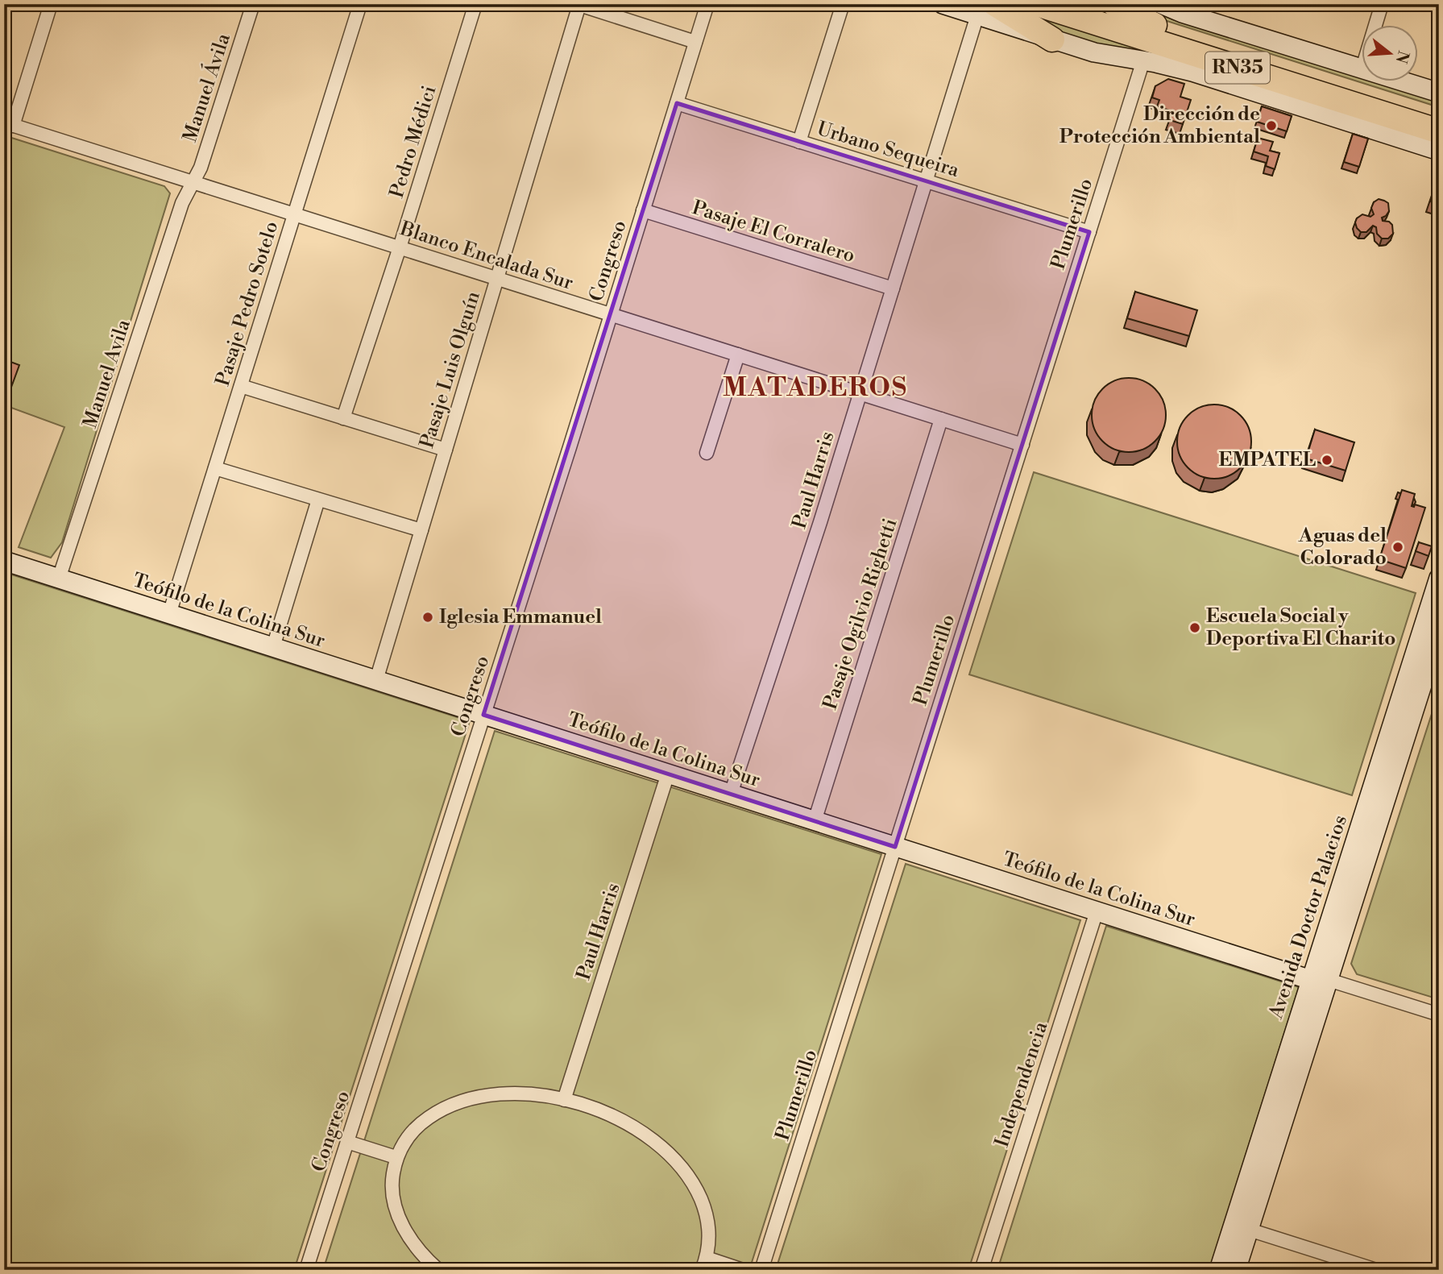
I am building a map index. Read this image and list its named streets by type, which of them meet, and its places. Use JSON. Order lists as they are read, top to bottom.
{
  "streets": {
    "highway": ["RN35"],
    "street": [
      "Manuel Ávila",
      "Pedro Médici",
      "Urbano Sequeira",
      "Plumerillo",
      "Pasaje El Corralero",
      "Blanco Encalada Sur",
      "Congreso",
      "Pasaje Pedro Sotelo",
      "Pasaje Luis Olguín",
      "Manuel Avila",
      "Paul Harris",
      "Teófilo de la Colina Sur",
      "Pasaje Ogilvio Righetti",
      "Avenida Doctor Palacios",
      "Independencia"
    ]
  },
  "crossings": [
    ["Manuel Ávila", "Blanco Encalada Sur"],
    ["Manuel Ávila", "Manuel Avila"],
    ["Pedro Médici", "Blanco Encalada Sur"],
    ["Urbano Sequeira", "Plumerillo"],
    ["Urbano Sequeira", "Congreso"],
    ["Urbano Sequeira", "Paul Harris"],
    ["Plumerillo", "Blanco Encalada Sur"],
    ["Plumerillo", "Teófilo de la Colina Sur"],
    ["Pasaje El Corralero", "Congreso"],
    ["Pasaje El Corralero", "Paul Harris"],
    ["Blanco Encalada Sur", "Congreso"],
    ["Blanco Encalada Sur", "Pasaje Pedro Sotelo"],
    ["Blanco Encalada Sur", "Pasaje Luis Olguín"],
    ["Blanco Encalada Sur", "Manuel Avila"],
    ["Blanco Encalada Sur", "Paul Harris"],
    ["Blanco Encalada Sur", "Pasaje Ogilvio Righetti"],
    ["Congreso", "Teófilo de la Colina Sur"],
    ["Pasaje Pedro Sotelo", "Teófilo de la Colina Sur"],
    ["Pasaje Luis Olguín", "Teófilo de la Colina Sur"],
    ["Manuel Avila", "Teófilo de la Colina Sur"],
    ["Paul Harris", "Teófilo de la Colina Sur"],
    ["Teófilo de la Colina Sur", "Pasaje Ogilvio Righetti"],
    ["Teófilo de la Colina Sur", "Avenida Doctor Palacios"],
    ["Teófilo de la Colina Sur", "Independencia"]
  ],
  "districts": ["MATADEROS"],
  "places": [
    "Dirección de Protección Ambiental",
    "EMPATEL",
    "Aguas del Colorado",
    "Iglesia Emmanuel",
    "Escuela Social y Deportiva El Charito"
  ],
  "north": "right"
}
